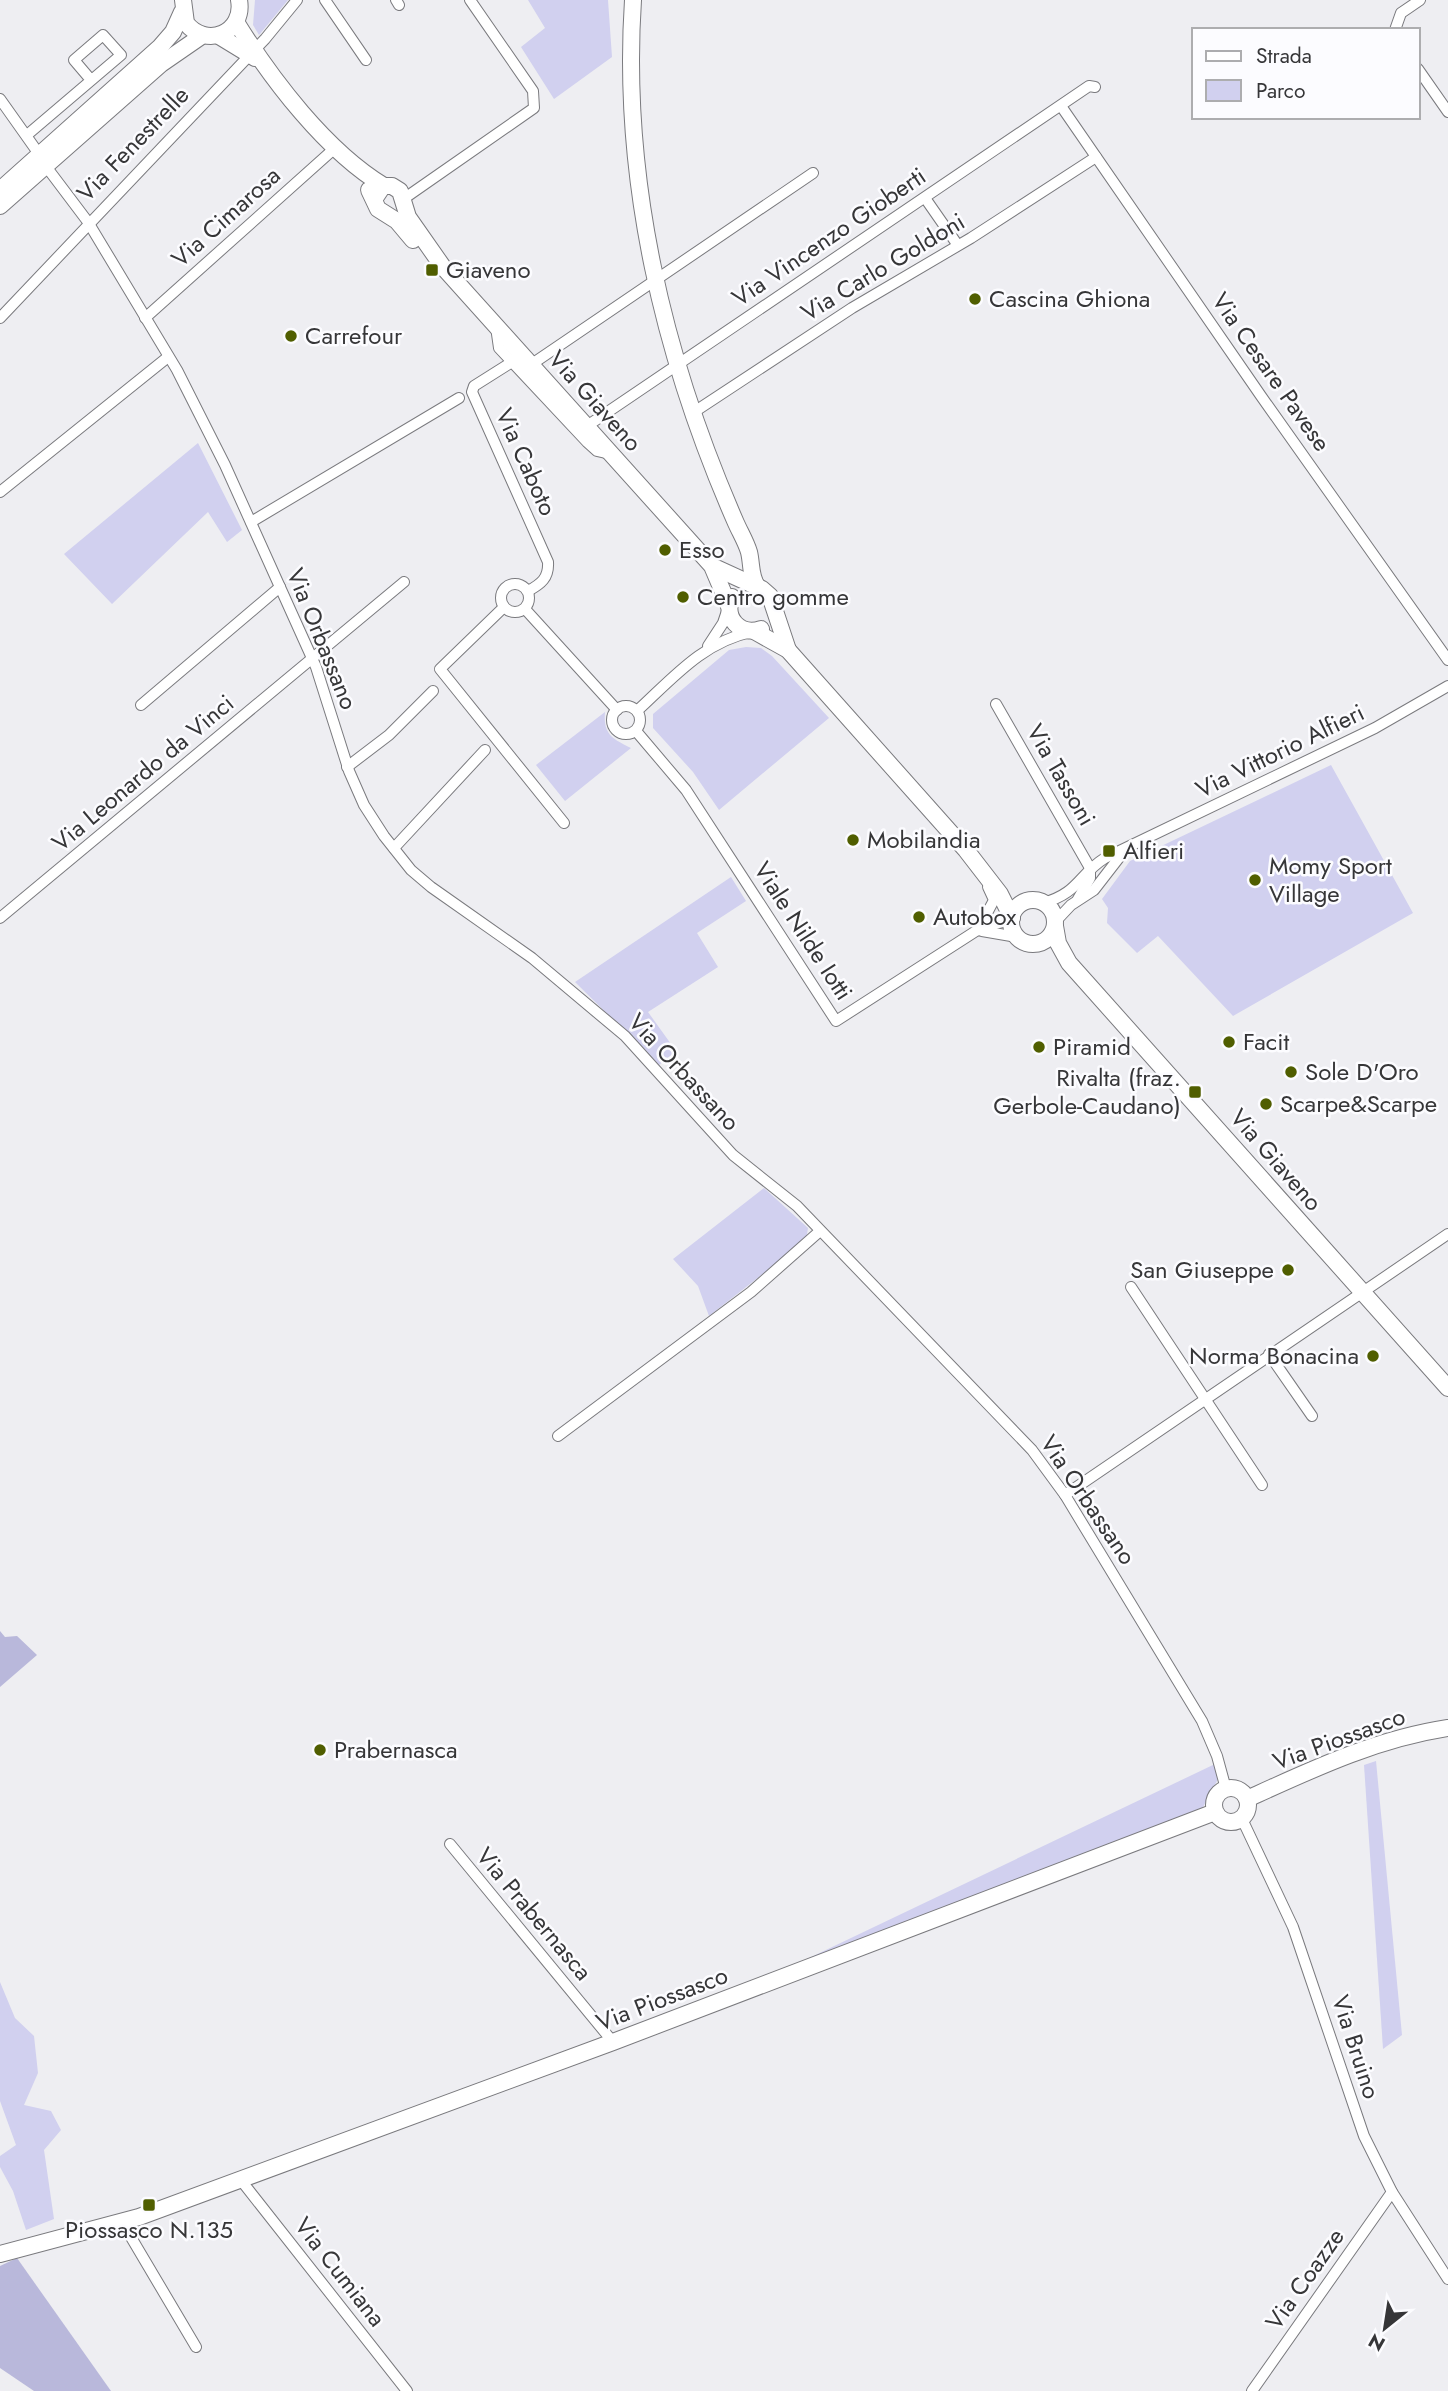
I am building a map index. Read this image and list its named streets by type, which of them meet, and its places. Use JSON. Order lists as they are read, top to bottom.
{
  "streets": {
    "main road": ["Via Giaveno", "Via Piossasco"],
    "street": [
      "Via Fenestrelle",
      "Via Cimarosa",
      "Via Vincenzo Gioberti",
      "Via Carlo Goldoni",
      "Via Cesare Pavese",
      "Via Caboto",
      "Via Orbassano",
      "Via Vittorio Alfieri",
      "Via Leonardo da Vinci",
      "Via Tassoni",
      "Viale Nilde Iotti",
      "Via Prabernasca",
      "Via Bruino",
      "Via Cumiana",
      "Via Coazze"
    ]
  },
  "crossings": [
    ["Via Fenestrelle", "Via Giaveno"],
    ["Via Fenestrelle", "Via Orbassano"],
    ["Via Cimarosa", "Via Giaveno"],
    ["Via Cimarosa", "Via Orbassano"],
    ["Via Vincenzo Gioberti", "Via Cesare Pavese"],
    ["Via Vincenzo Gioberti", "Via Giaveno"],
    ["Via Carlo Goldoni", "Via Cesare Pavese"],
    ["Via Giaveno", "Via Vittorio Alfieri"],
    ["Via Giaveno", "Viale Nilde Iotti"],
    ["Via Caboto", "Via Orbassano"],
    ["Via Caboto", "Viale Nilde Iotti"],
    ["Via Orbassano", "Via Leonardo da Vinci"],
    ["Via Orbassano", "Via Piossasco"],
    ["Via Orbassano", "Via Bruino"],
    ["Via Vittorio Alfieri", "Via Tassoni"],
    ["Via Piossasco", "Via Prabernasca"],
    ["Via Piossasco", "Via Bruino"],
    ["Via Piossasco", "Via Cumiana"],
    ["Via Bruino", "Via Coazze"]
  ],
  "places": {
    "transit": [
      "Giaveno",
      "Alfieri",
      "Rivalta (fraz. Gerbole-Caudano)",
      "Piossasco N.135"
    ],
    "other": [
      "Cascina Ghiona",
      "Carrefour",
      "Esso",
      "Centro gomme",
      "Mobilandia",
      "Momy Sport Village",
      "Autobox",
      "Facit",
      "Piramid",
      "Sole D'Oro",
      "Scarpe&Scarpe",
      "San Giuseppe",
      "Norma Bonacina",
      "Prabernasca"
    ]
  },
  "legend": ["Strada", "Parco"],
  "north": "bottom left"
}
